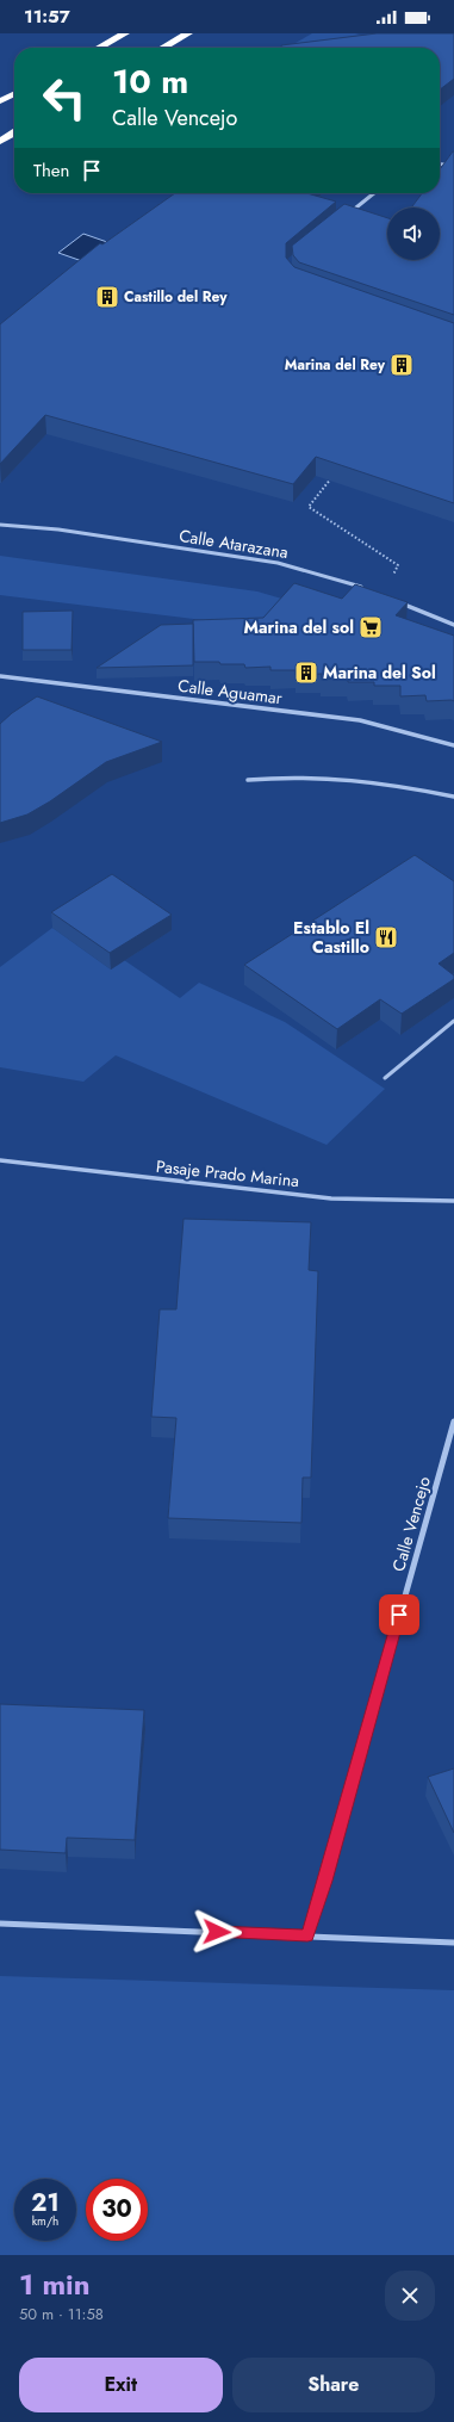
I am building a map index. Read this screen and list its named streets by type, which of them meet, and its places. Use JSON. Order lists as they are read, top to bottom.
{
  "streets": {
    "street": [
      "Calle Atarazana",
      "Calle Aguamar",
      "Pasaje Prado Marina",
      "Calle Vencejo"
    ]
  },
  "places": {
    "building": ["Castillo del Rey", "Marina del Rey", "Marina del Sol"],
    "supermarket": ["Marina del sol"],
    "restaurant": ["Establo El Castillo"]
  },
  "page": {
    "status": "11:57",
    "turn": ["10 m", "Calle Vencejo"],
    "then": "Then",
    "speed": "21 km/h",
    "limit": "30",
    "heading": ["1 min", "50 m · 11:58"],
    "buttons": ["Exit", "Share"]
  }
}
